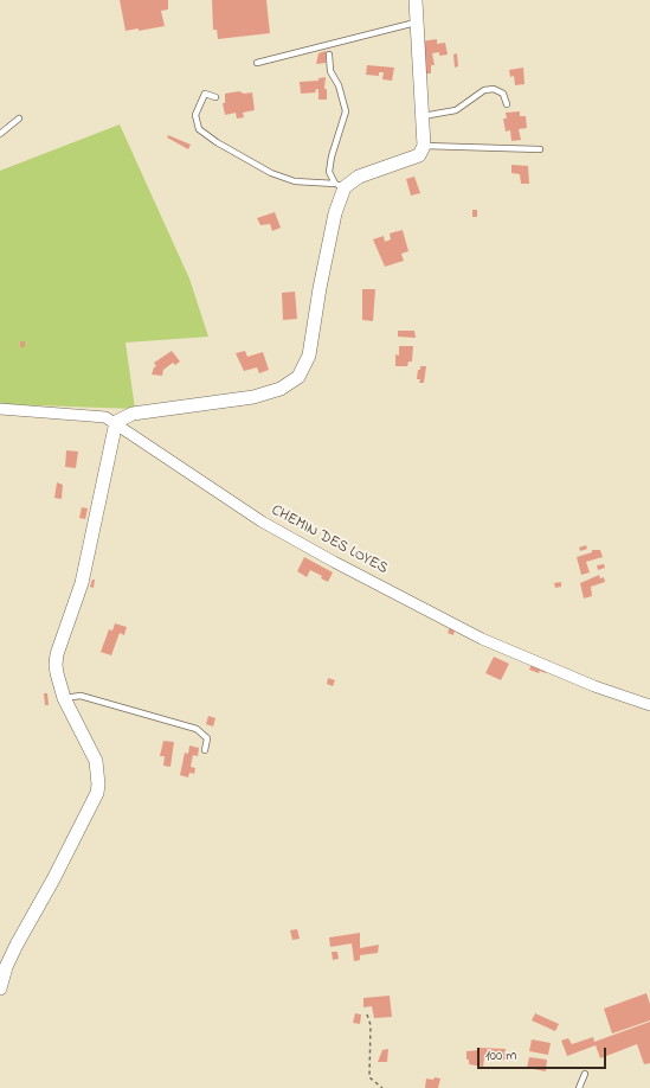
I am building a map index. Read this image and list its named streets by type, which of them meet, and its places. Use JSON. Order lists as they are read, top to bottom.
{
  "streets": {
    "street": ["CHEMIN DES LOYES"]
  },
  "scale_bar": "100 m"
}
